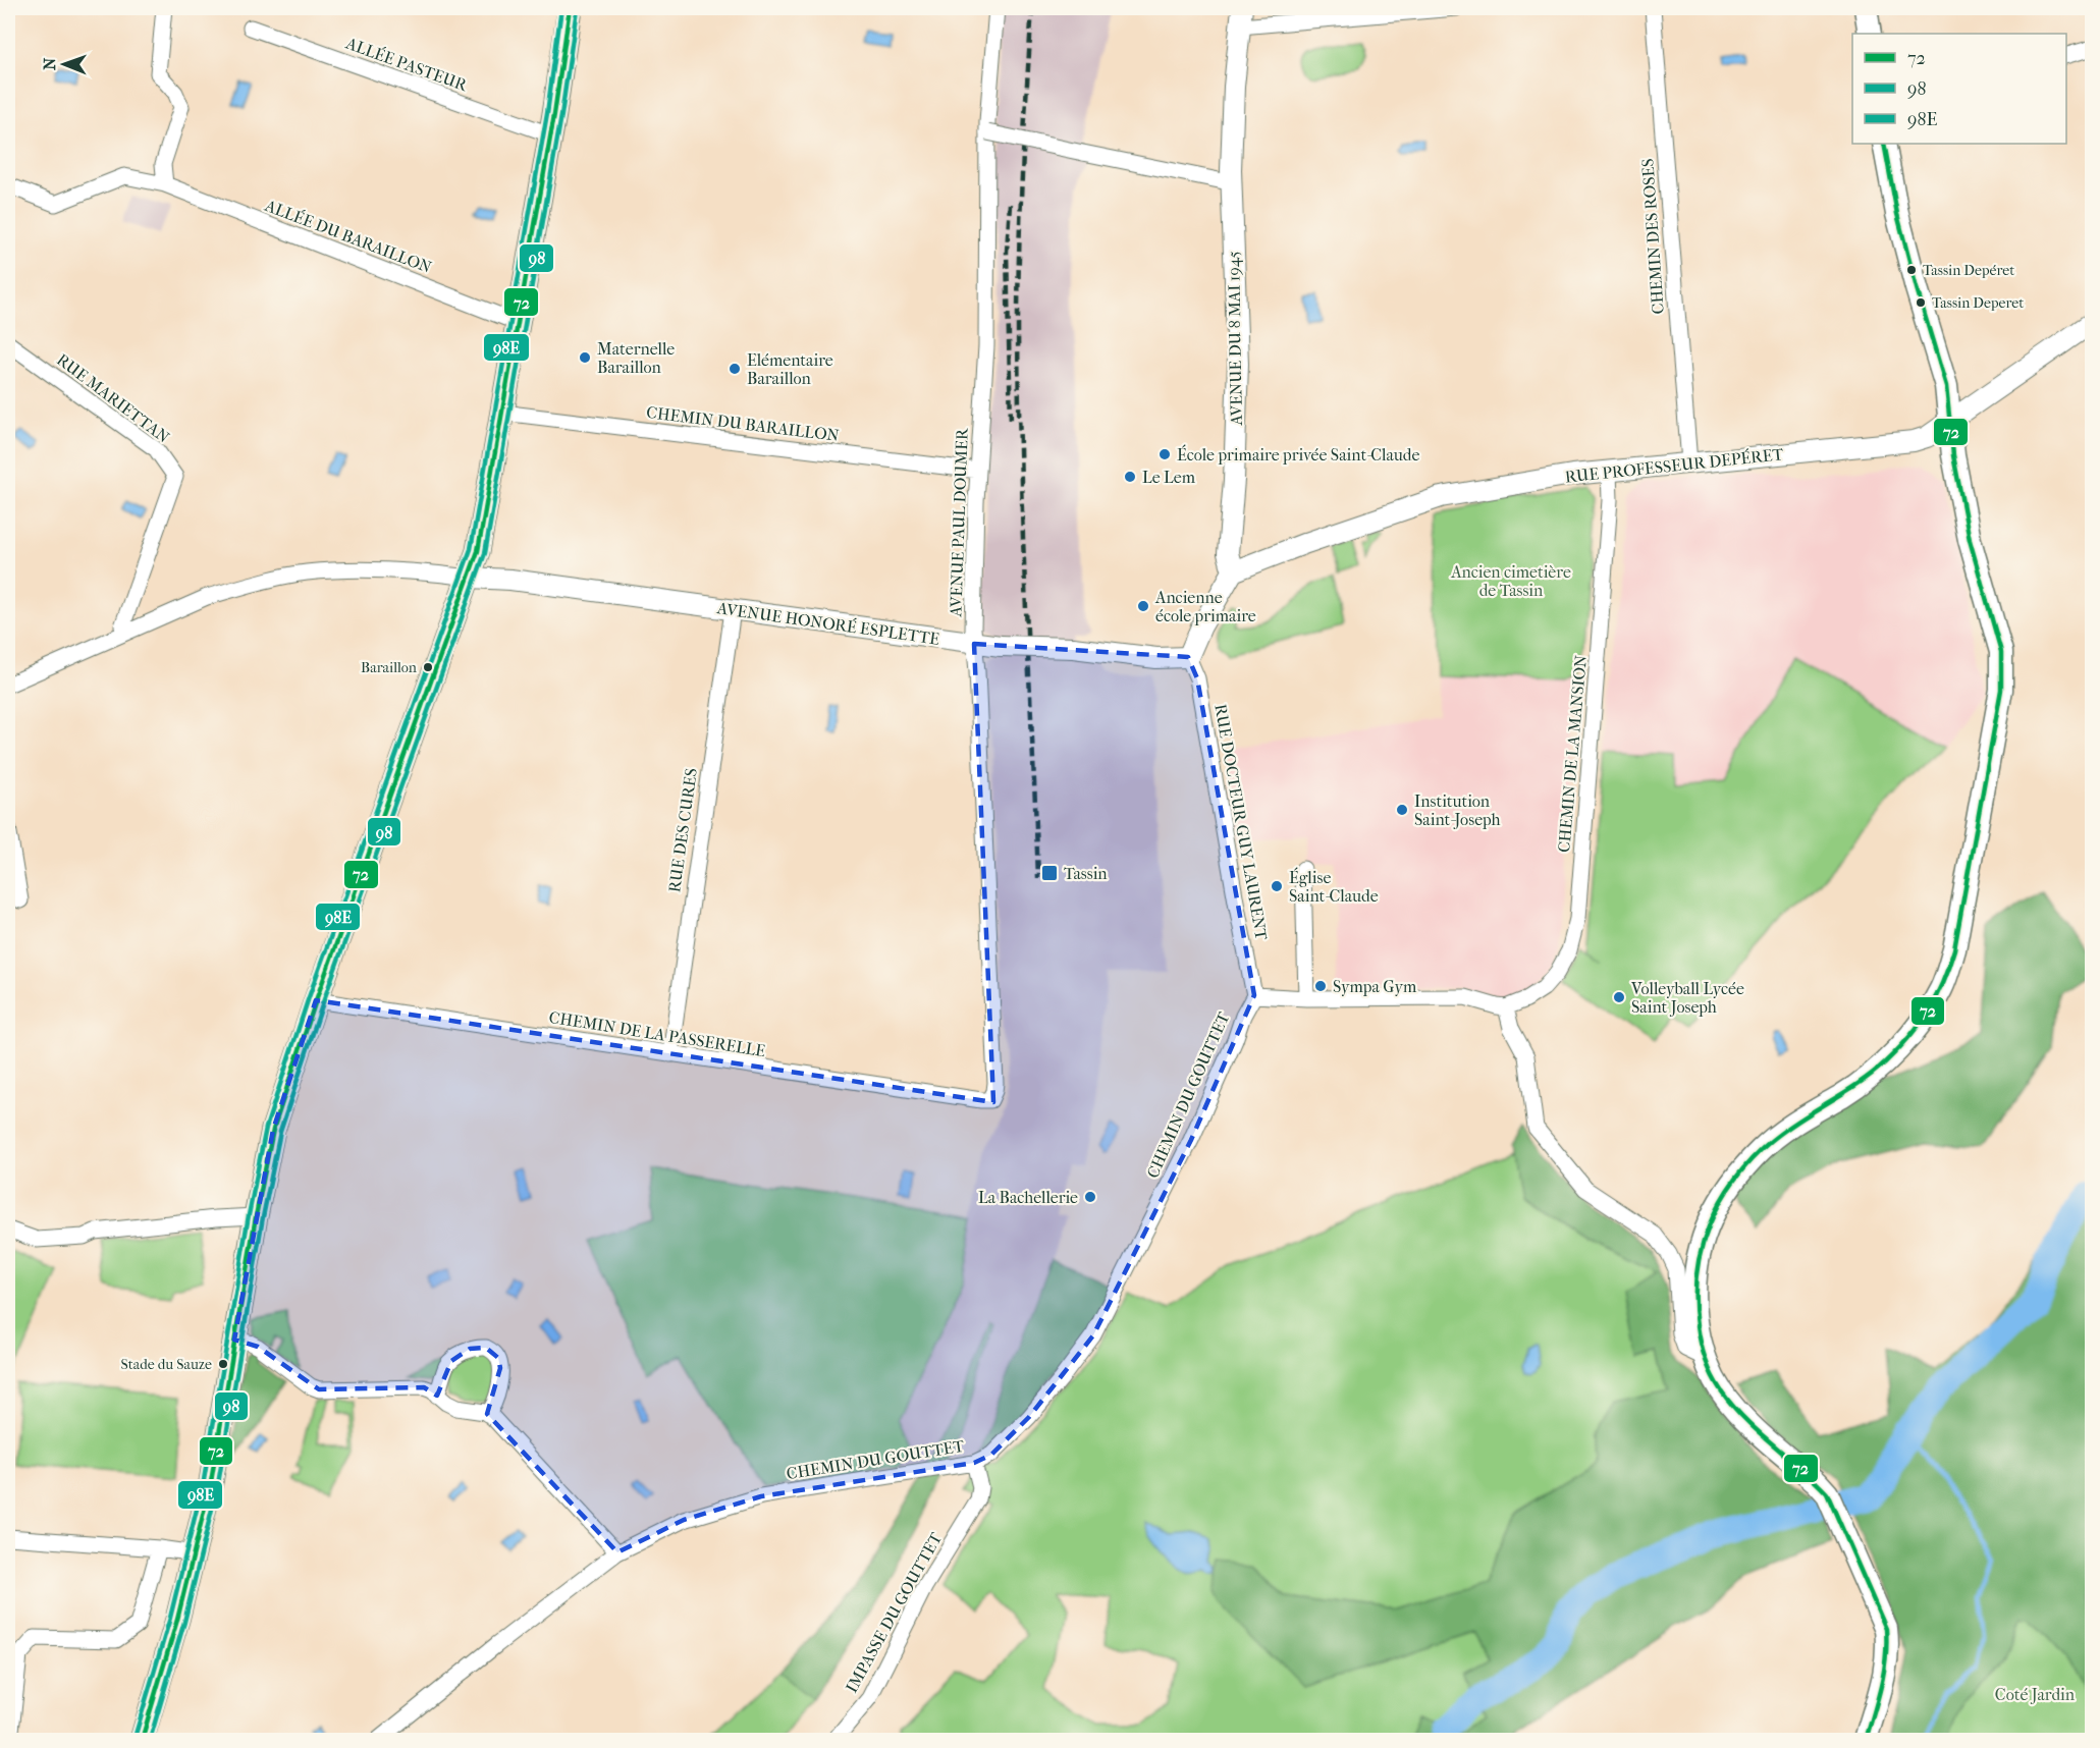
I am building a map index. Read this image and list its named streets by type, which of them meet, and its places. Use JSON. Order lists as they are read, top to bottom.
{
  "streets": {
    "street": [
      "ALLÉE PASTEUR",
      "ALLÉE DU BARAILLON",
      "CHEMIN DES ROSES",
      "AVENUE DU 8 MAI 1945",
      "RUE MARIETTAN",
      "CHEMIN DU BARAILLON",
      "RUE PROFESSEUR DEPÉRET",
      "AVENUE PAUL DOUMER",
      "AVENUE HONORÉ ESPLETTE",
      "CHEMIN DE LA MANSION",
      "RUE DOCTEUR GUY LAURENT",
      "RUE DES CURES",
      "CHEMIN DE LA PASSERELLE",
      "CHEMIN DU GOUTTET",
      "IMPASSE DU GOUTTET"
    ]
  },
  "crossings": [
    ["CHEMIN DES ROSES", "RUE PROFESSEUR DEPÉRET"],
    ["AVENUE DU 8 MAI 1945", "RUE PROFESSEUR DEPÉRET"],
    ["CHEMIN DU BARAILLON", "AVENUE PAUL DOUMER"],
    ["RUE PROFESSEUR DEPÉRET", "CHEMIN DE LA MANSION"],
    ["AVENUE PAUL DOUMER", "AVENUE HONORÉ ESPLETTE"],
    ["AVENUE PAUL DOUMER", "CHEMIN DE LA PASSERELLE"],
    ["AVENUE HONORÉ ESPLETTE", "RUE DOCTEUR GUY LAURENT"],
    ["AVENUE HONORÉ ESPLETTE", "RUE DES CURES"],
    ["RUE DOCTEUR GUY LAURENT", "CHEMIN DU GOUTTET"],
    ["RUE DES CURES", "CHEMIN DE LA PASSERELLE"],
    ["CHEMIN DU GOUTTET", "IMPASSE DU GOUTTET"]
  ],
  "parks": ["Ancien cimetière de Tassin", "Coté Jardin"],
  "places": {
    "other": [
      "Tassin Depéret",
      "Tassin Deperet",
      "Maternelle Baraillon",
      "Elémentaire Baraillon",
      "École primaire privée Saint-Claude",
      "Le Lem",
      "Ancienne école primaire",
      "Baraillon",
      "Institution Saint-Joseph",
      "Église Saint-Claude",
      "Sympa Gym",
      "Volleyball Lycée Saint Joseph",
      "La Bachellerie",
      "Stade du Sauze"
    ],
    "transit": ["Tassin"]
  },
  "lines": ["transit line 72", "transit line 98E", "transit line 98"],
  "legend": ["72", "98", "98E"],
  "north": "left"
}
